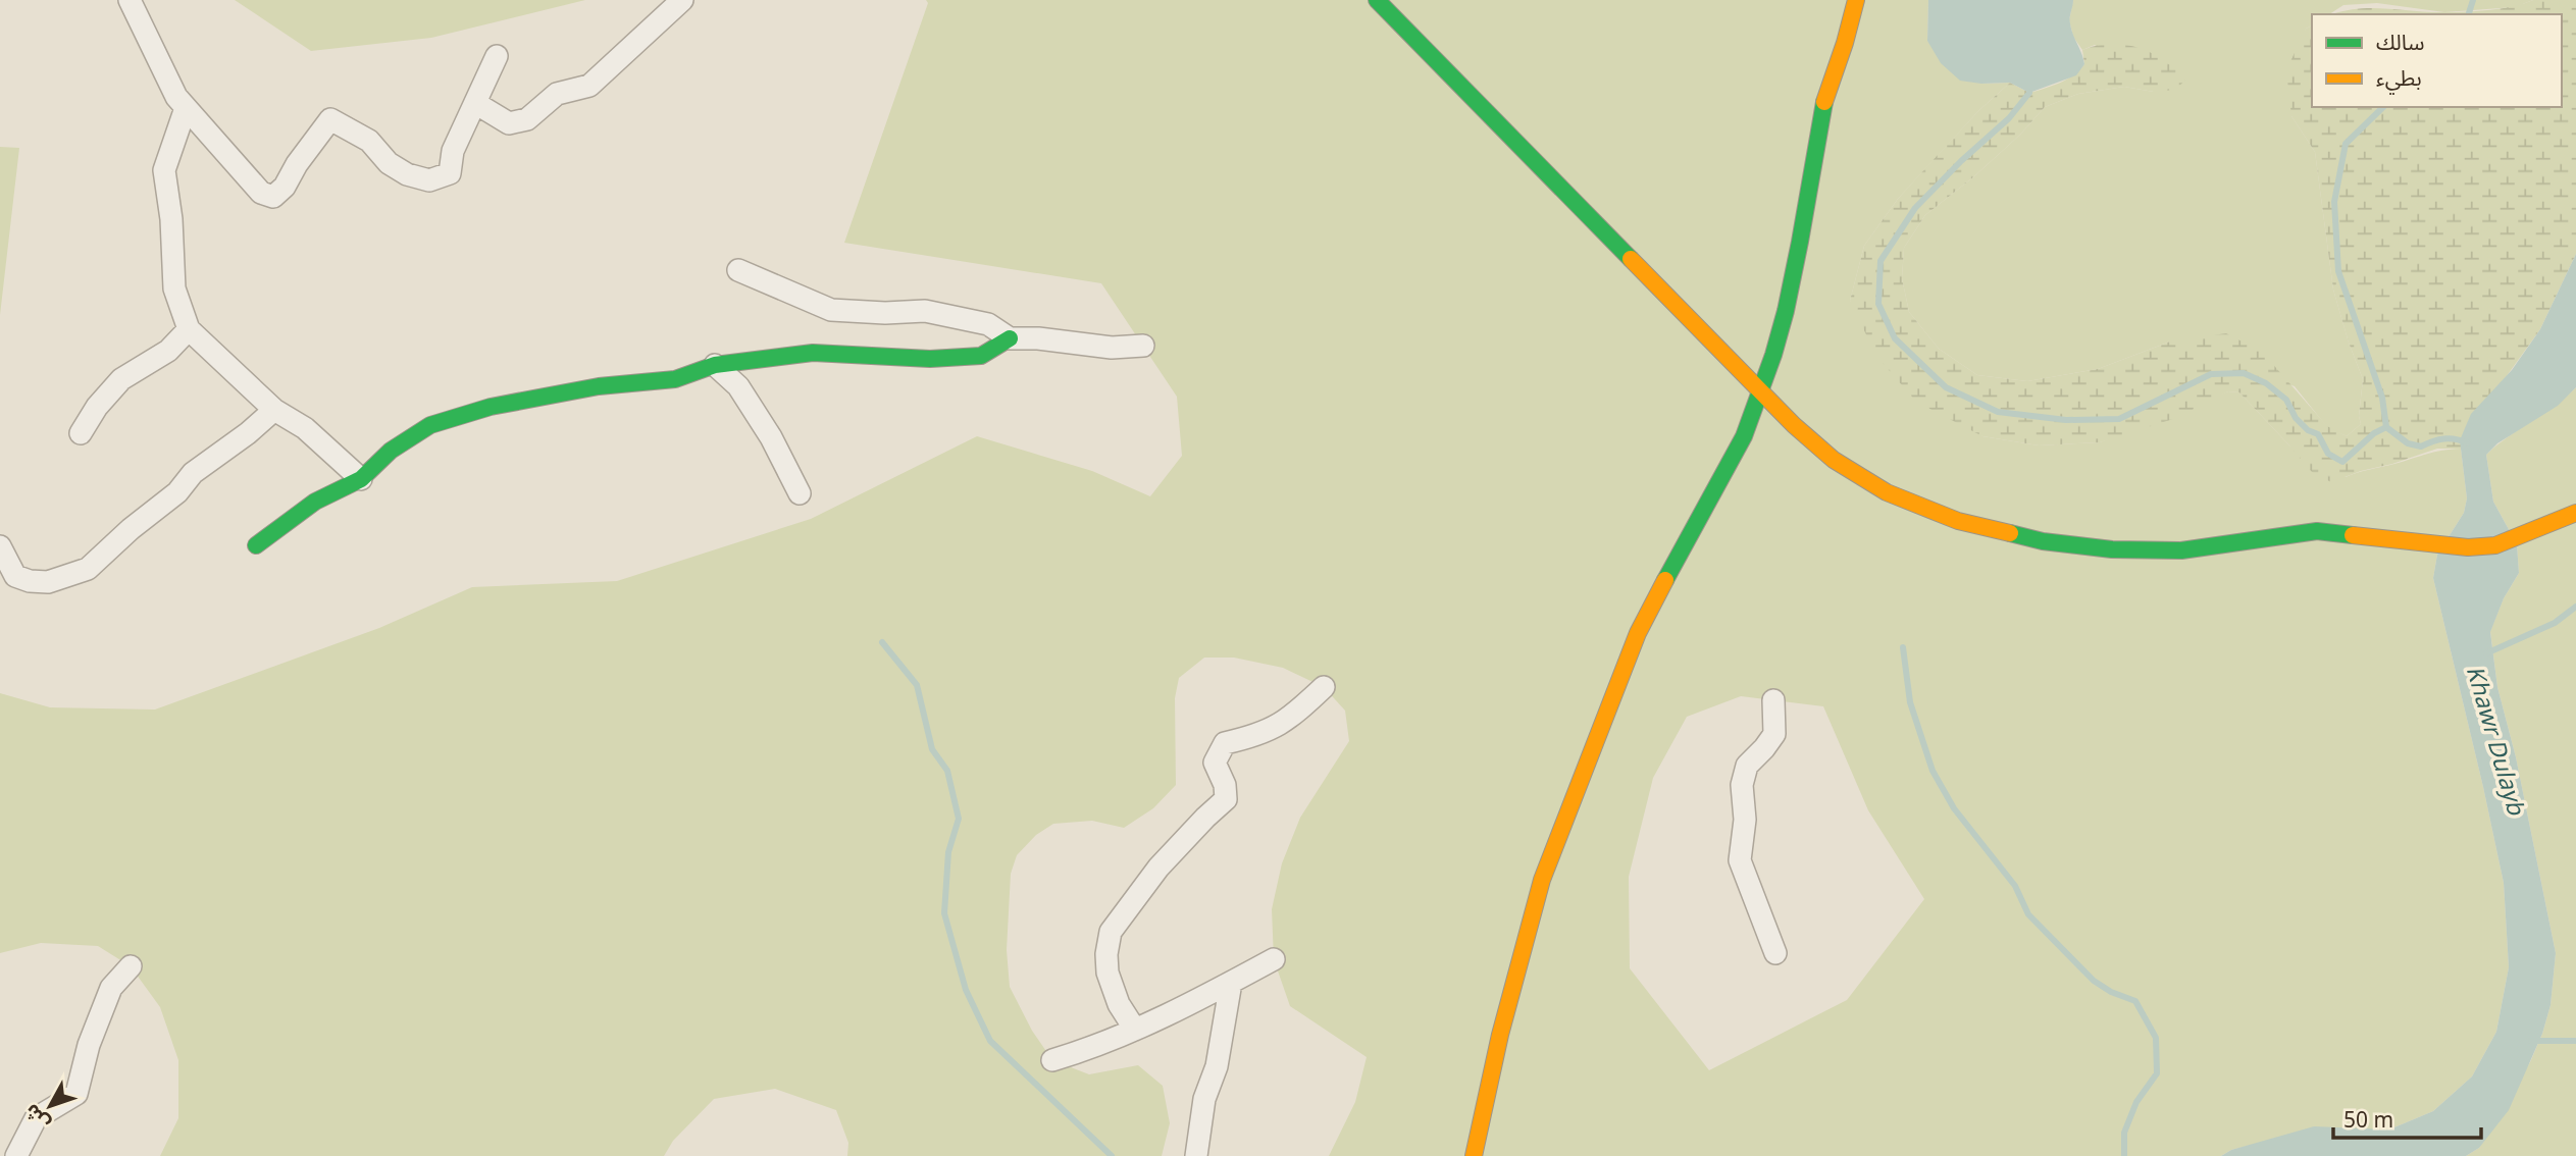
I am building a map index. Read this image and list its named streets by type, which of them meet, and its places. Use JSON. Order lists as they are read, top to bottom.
{
  "water": ["Khawr Dulayb"],
  "legend": ["سالك", "بطيء"],
  "scale_bar": "50 m",
  "north": "bottom left"
}
